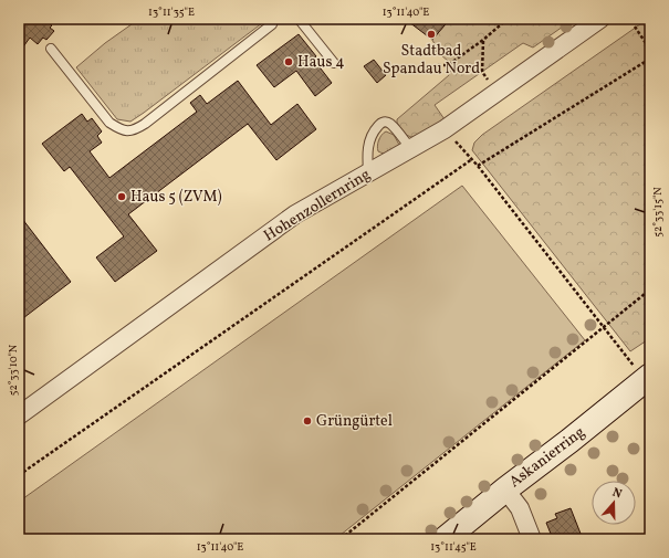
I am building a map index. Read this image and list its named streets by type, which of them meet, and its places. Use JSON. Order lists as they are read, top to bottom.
{
  "streets": {
    "main road": ["Askanierring"],
    "street": ["Hohenzollernring"]
  },
  "places": [
    "Stadtbad Spandau Nord",
    "Haus 4",
    "Haus 5 (ZVM)",
    "Grüngürtel"
  ],
  "north": "top",
  "coordinates": [
    "13°11'35\"E",
    "13°11'40\"E",
    "52°33'15\"N",
    "52°33'10\"N",
    "13°11'45\"E"
  ]
}
